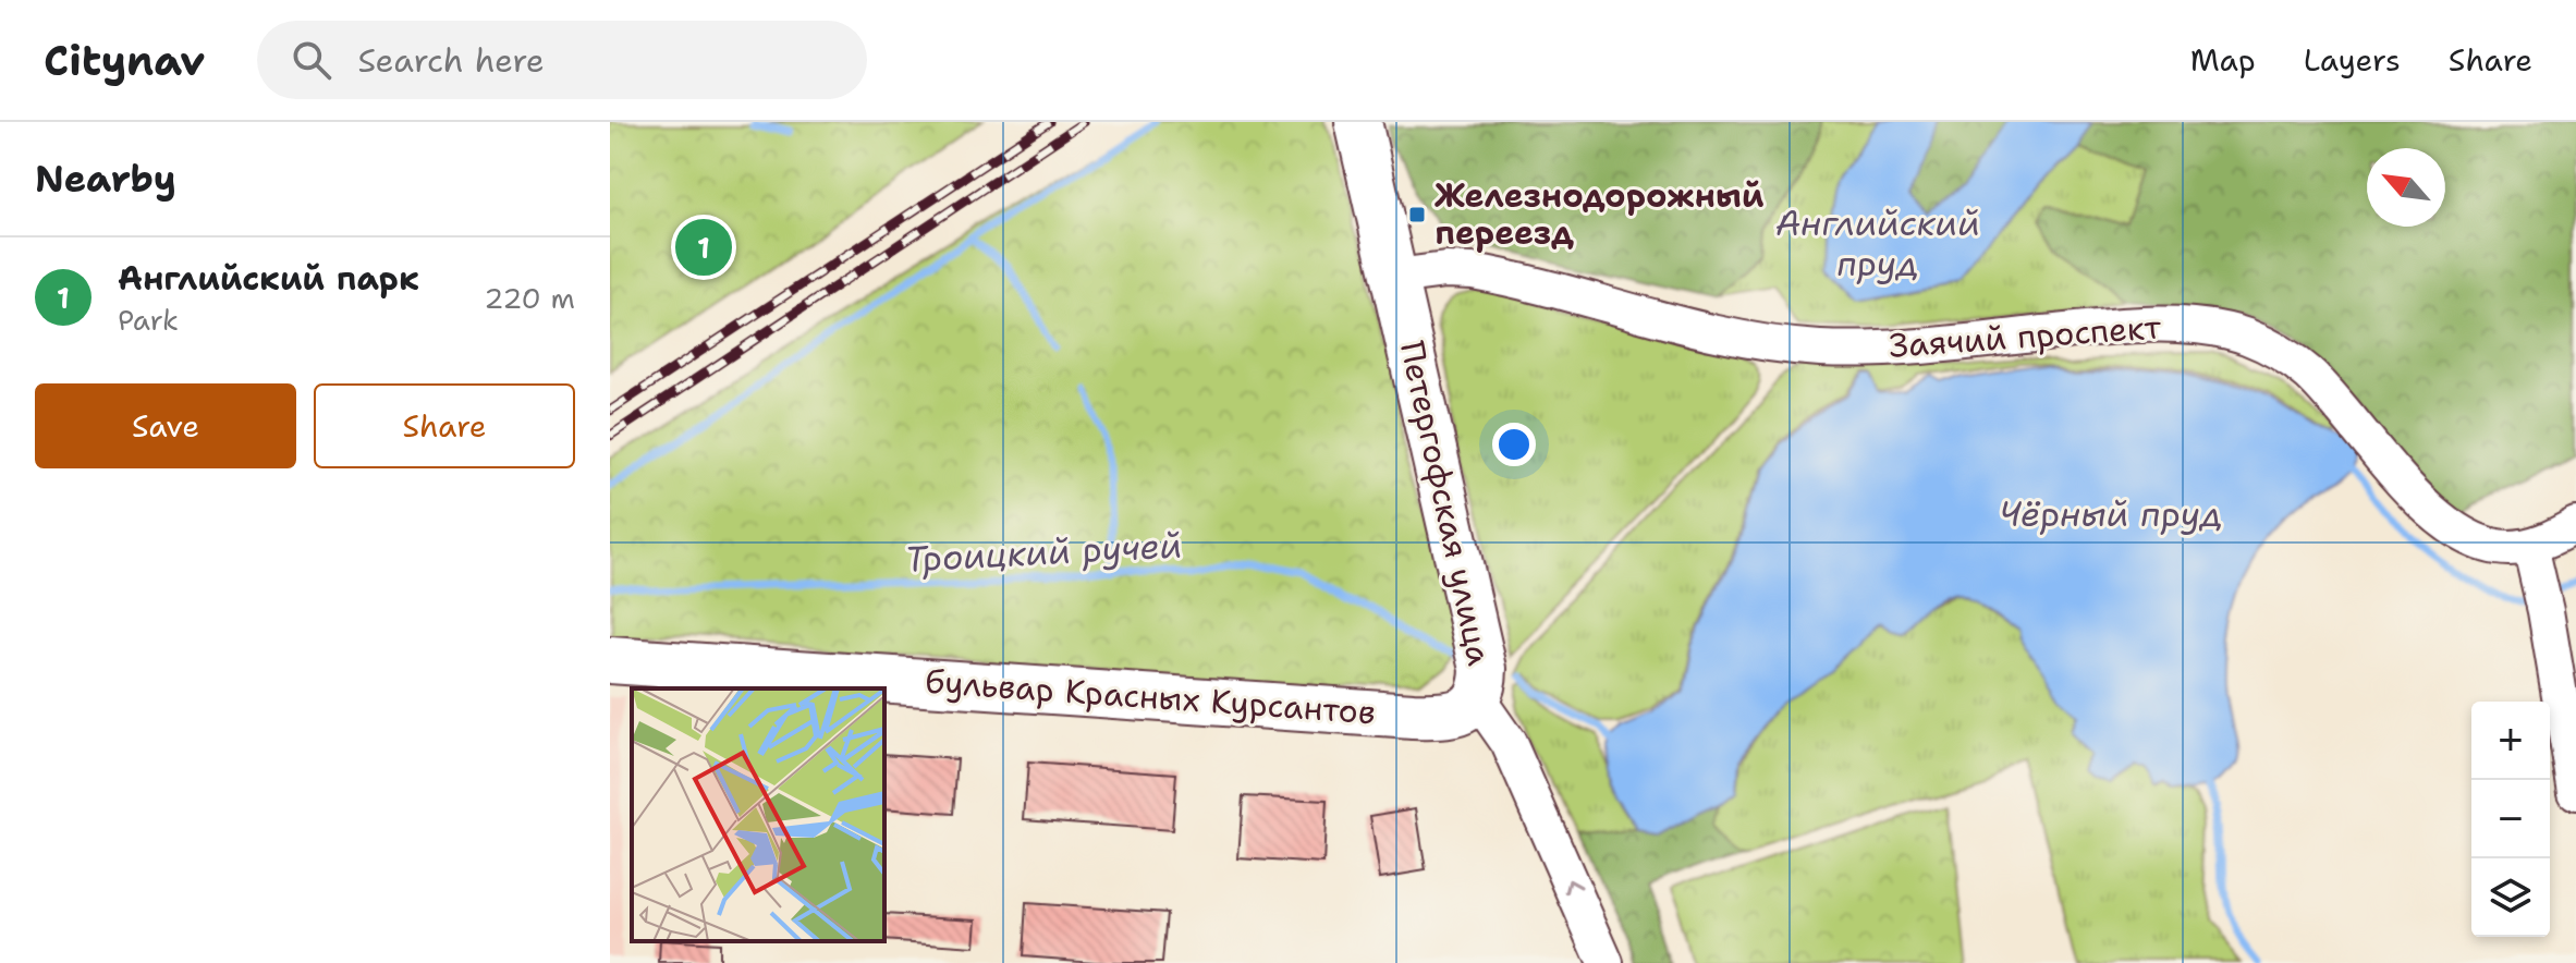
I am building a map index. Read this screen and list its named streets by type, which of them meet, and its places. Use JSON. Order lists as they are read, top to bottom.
{
  "streets": {
    "main road": ["Петергофская улица", "бульвар Красных Курсантов"],
    "street": ["Заячий проспект"]
  },
  "crossings": [
    ["Заячий проспект", "Петергофская улица"],
    ["Петергофская улица", "бульвар Красных Курсантов"]
  ],
  "water": ["Английский пруд", "Чёрный пруд", "Троицкий ручей"],
  "places": {
    "transit": ["Железнодорожный переезд"]
  },
  "north": "top left",
  "page": {
    "header": "Citynav",
    "search": "Search here",
    "nav": ["Map", "Layers", "Share"],
    "heading": "Nearby",
    "pins": "1",
    "list": [
      {
        "mark": "1",
        "name": "Английский парк",
        "note": "Park",
        "value": "220 m"
      }
    ],
    "buttons": ["Save", "Share"],
    "map_buttons": ["+", "−"]
  }
}
